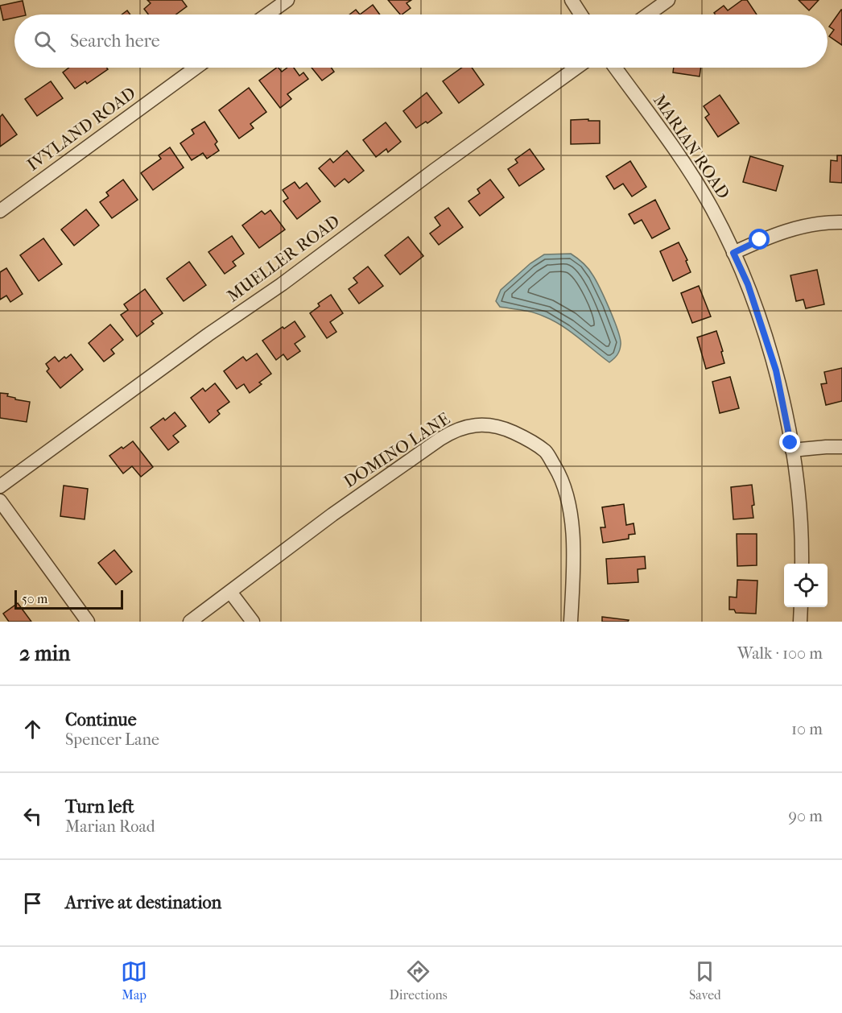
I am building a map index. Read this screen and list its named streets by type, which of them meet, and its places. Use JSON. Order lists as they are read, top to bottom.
{
  "streets": {
    "street": [
      "IVYLAND ROAD",
      "MARIAN ROAD",
      "MUELLER ROAD",
      "DOMINO LANE"
    ]
  },
  "scale_bar": "50 m",
  "page": {
    "search": "Search here",
    "scale": "50 m",
    "heading": ["2 min", "Walk · 100 m"],
    "list": [
      ["Continue", "Spencer Lane", "10 m"],
      ["Turn left", "Marian Road", "90 m"],
      "Arrive at destination"
    ],
    "nav": ["Map", "Directions", "Saved"]
  }
}
